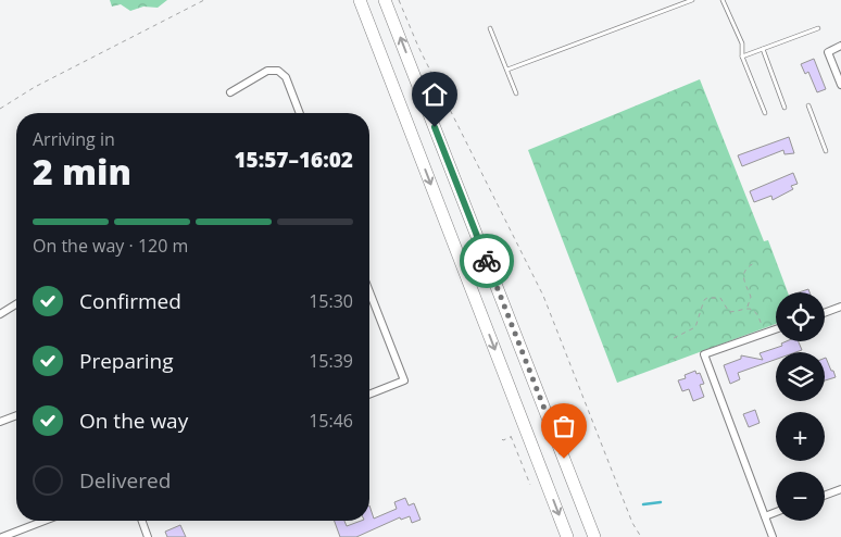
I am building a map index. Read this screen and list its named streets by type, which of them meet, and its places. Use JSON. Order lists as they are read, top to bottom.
{
  "page": {
    "heading": ["2 min", "Arriving in", "15:57–16:02"],
    "bar": "On the way · 120 m",
    "list": [
      ["Confirmed", "15:30"],
      ["Preparing", "15:39"],
      ["On the way", "15:46"],
      "Delivered"
    ],
    "map_buttons": ["+", "−"]
  }
}
